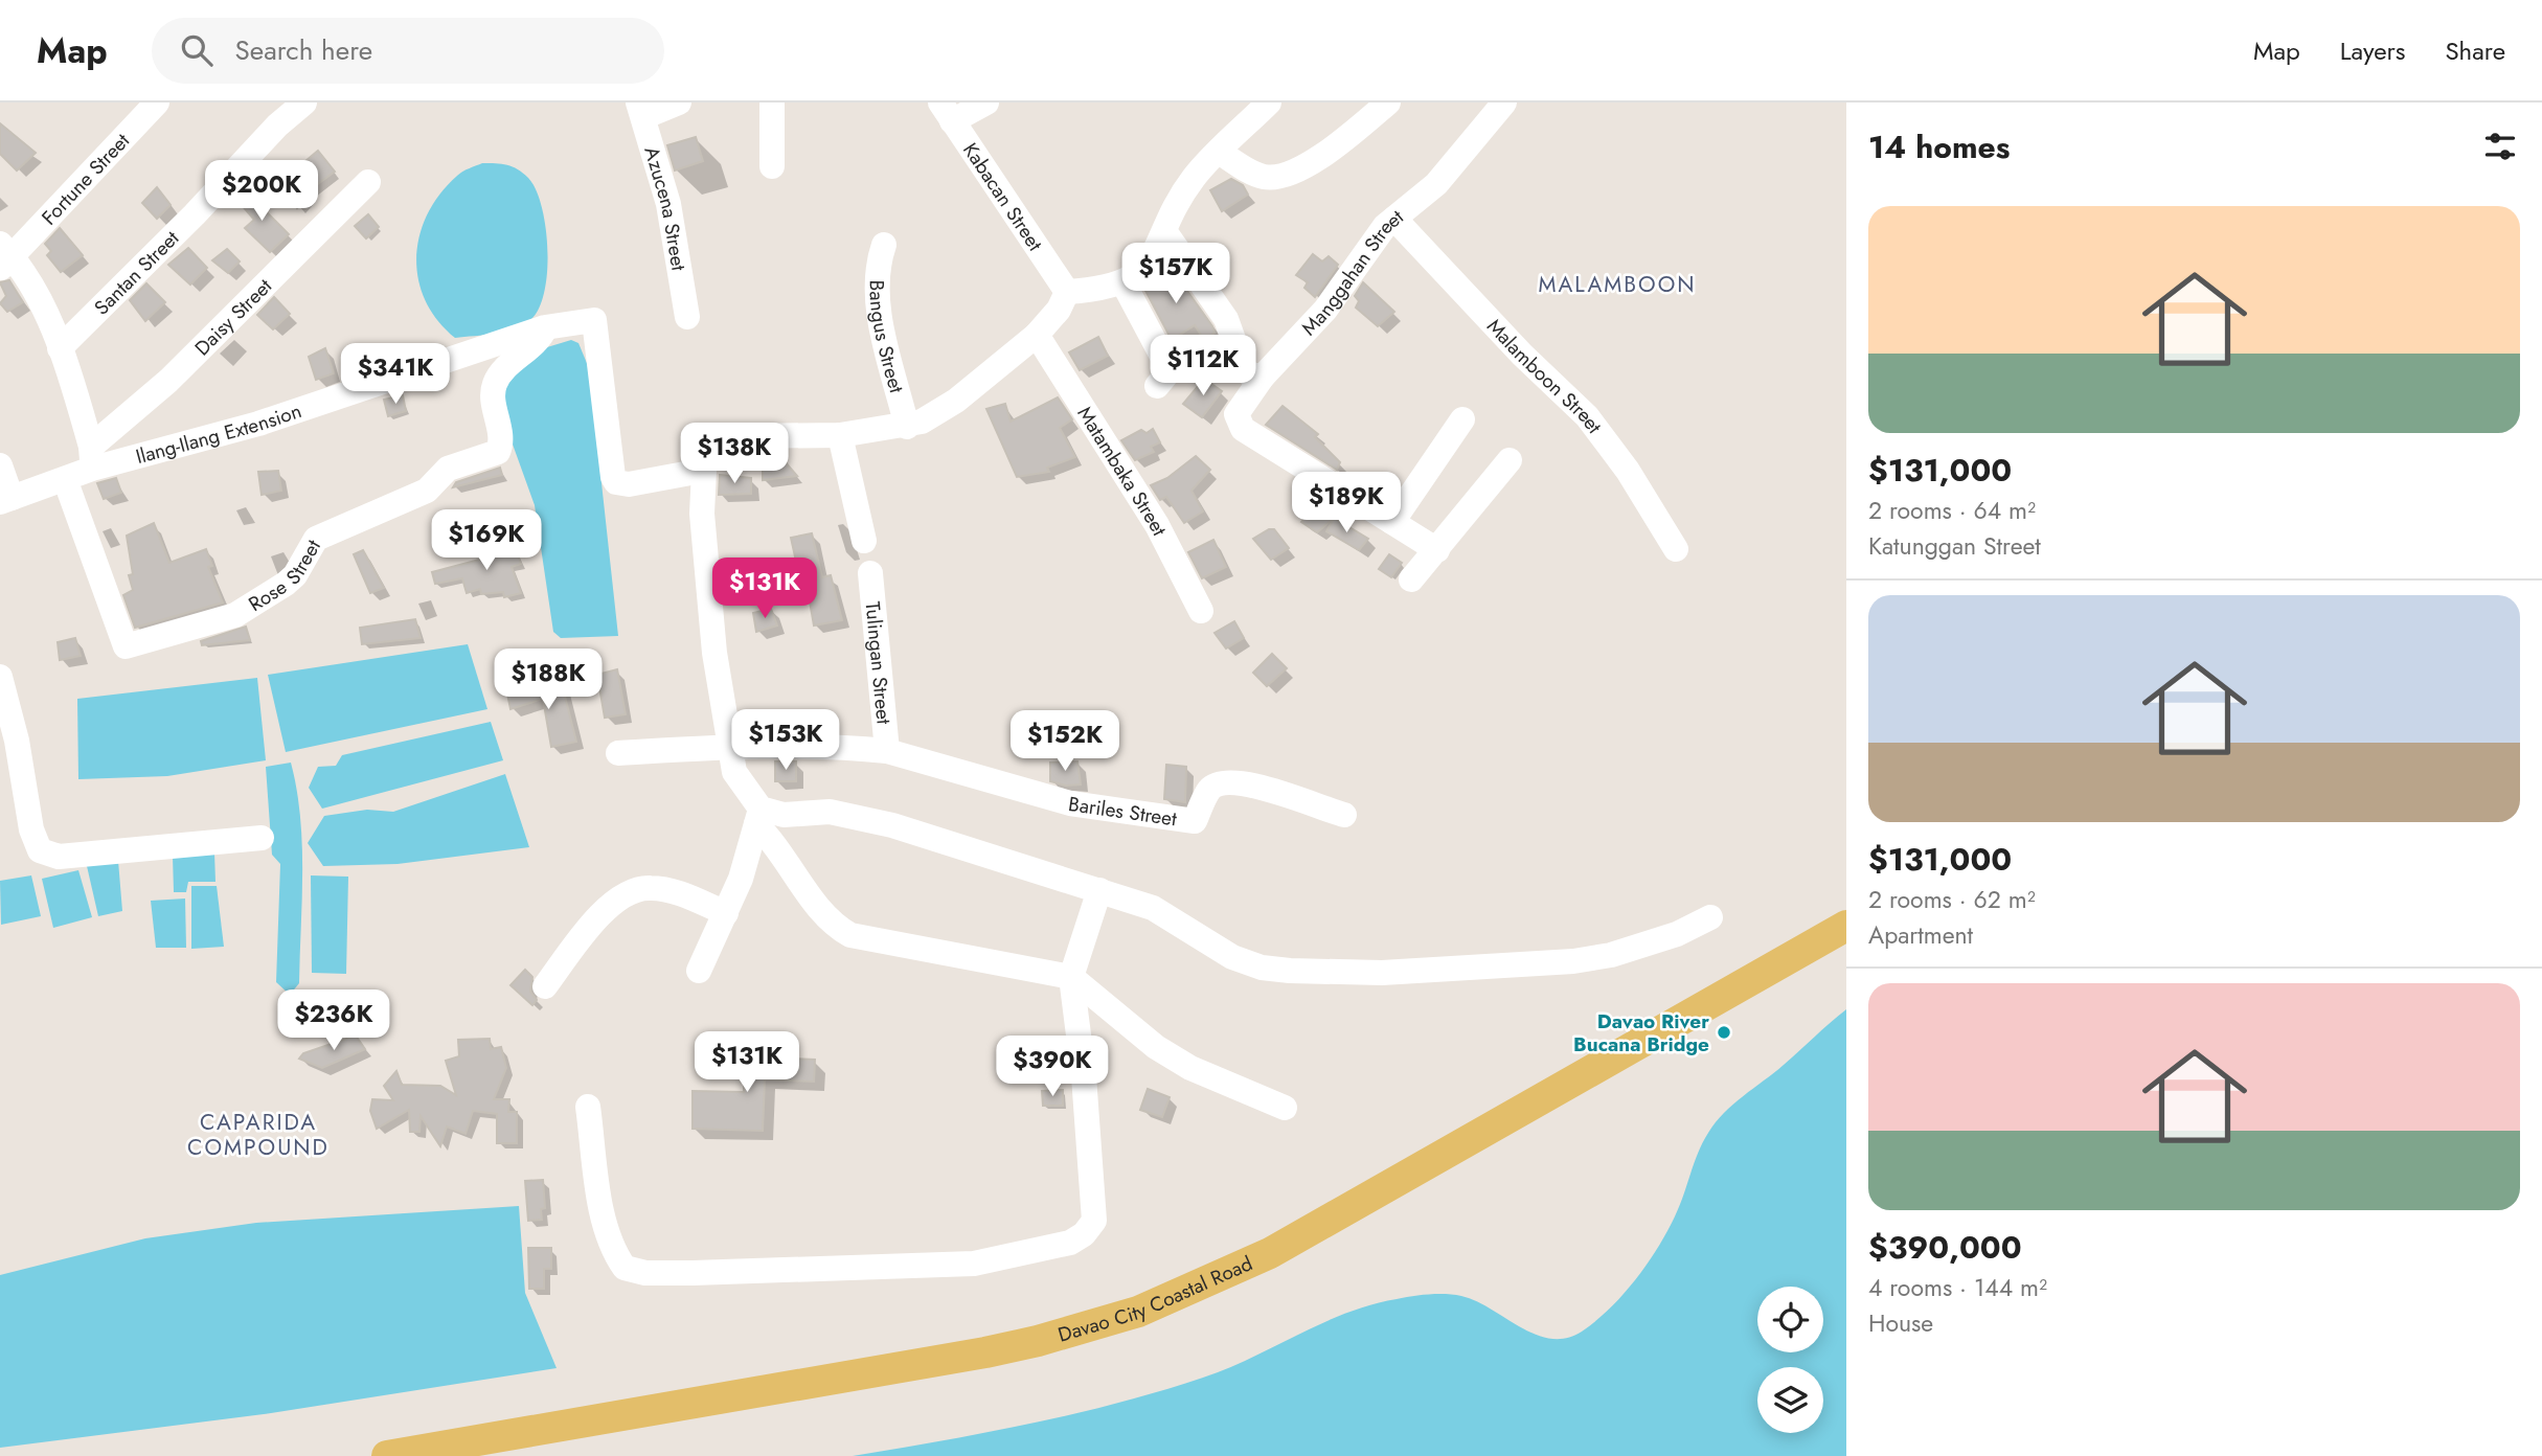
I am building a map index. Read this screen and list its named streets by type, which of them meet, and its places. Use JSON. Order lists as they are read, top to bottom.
{
  "streets": {
    "main road": ["Davao City Coastal Road"],
    "street": [
      "Fortune Street",
      "Kabacan Street",
      "Azucena Street",
      "Santan Street",
      "Manggahan Street",
      "Daisy Street",
      "Bangus Street",
      "Malamboon Street",
      "Ilang-Ilang Extension",
      "Matambaka Street",
      "Rose Street",
      "Tulingan Street",
      "Bariles Street"
    ]
  },
  "crossings": [
    ["Manggahan Street", "Malamboon Street"],
    ["Daisy Street", "Ilang-Ilang Extension"],
    ["Ilang-Ilang Extension", "Rose Street"],
    ["Tulingan Street", "Bariles Street"]
  ],
  "districts": ["MALAMBOON", "CAPARIDA COMPOUND"],
  "places": ["Davao River Bucana Bridge"],
  "page": {
    "header": "Map",
    "search": "Search here",
    "nav": ["Map", "Layers", "Share"],
    "heading": "14 homes",
    "price": [
      "$200K",
      "$157K",
      "$112K",
      "$341K",
      "$138K",
      "$189K",
      "$169K",
      "$131K",
      "$188K",
      "$153K",
      "$152K",
      "$236K",
      "$131K",
      "$390K"
    ],
    "list": [
      {
        "name": "$131,000",
        "note": "2 rooms · 64 m² · Katunggan Street"
      },
      {
        "name": "$131,000",
        "note": "2 rooms · 62 m² · Apartment"
      },
      {
        "name": "$390,000",
        "note": "4 rooms · 144 m² · House"
      }
    ]
  }
}
